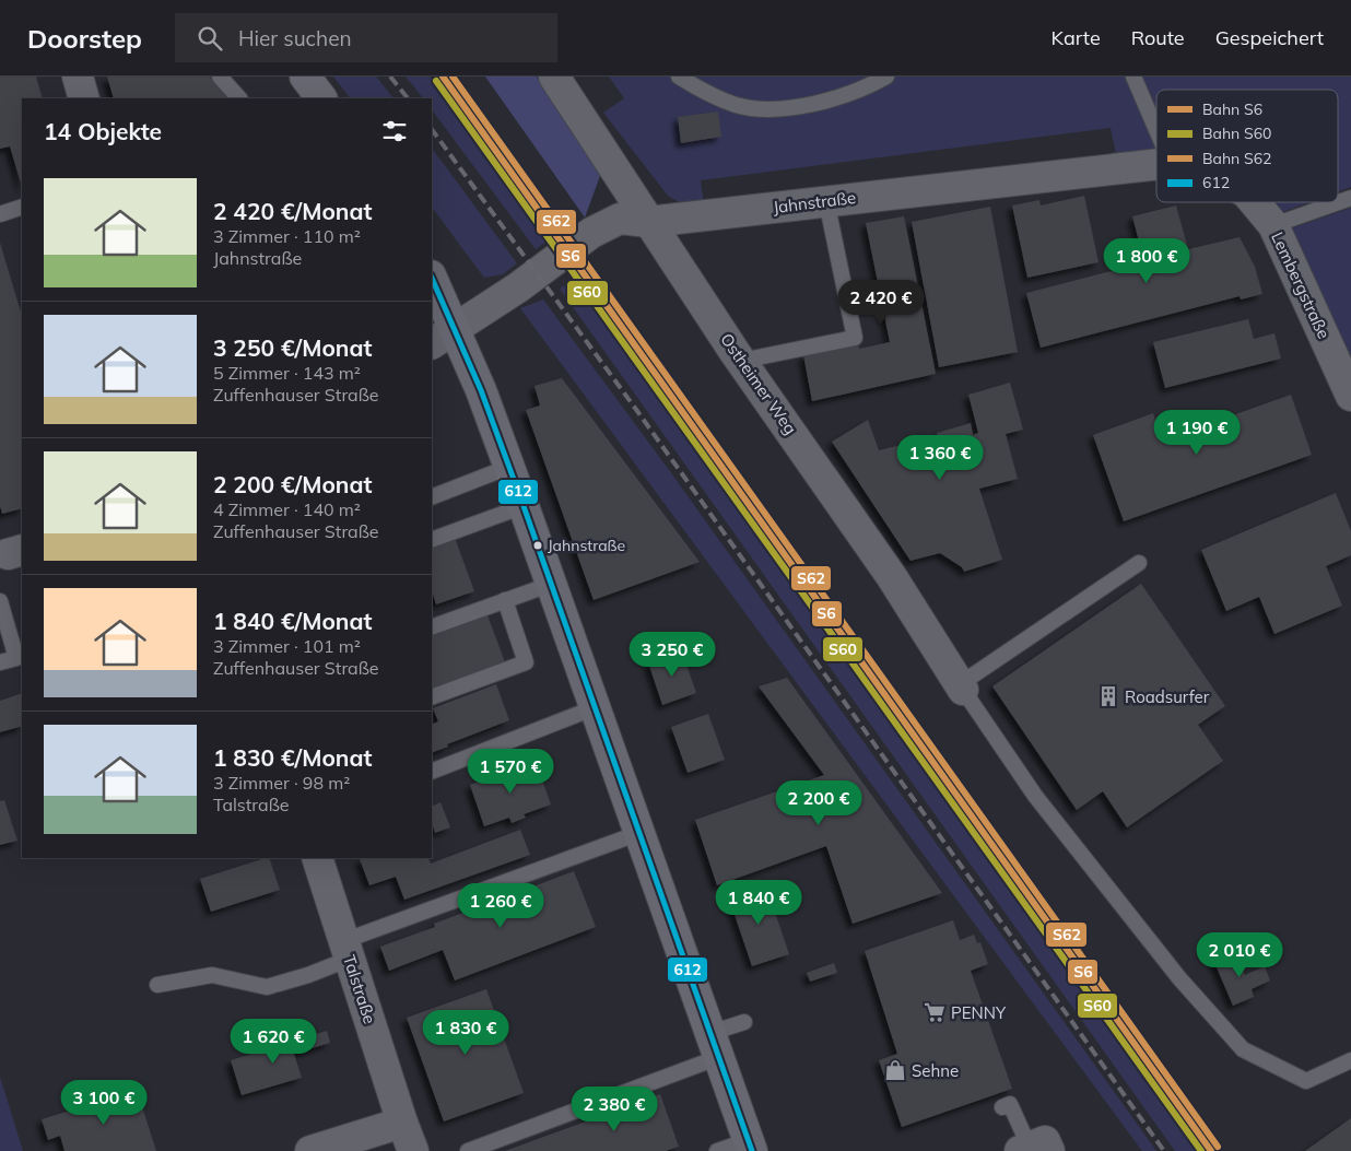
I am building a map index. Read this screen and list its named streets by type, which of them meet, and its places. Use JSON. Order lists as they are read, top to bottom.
{
  "streets": {
    "street": [
      "Jahnstraße",
      "Lembergstraße",
      "Ostheimer Weg",
      "Talstraße"
    ]
  },
  "crossings": [
    ["Jahnstraße", "Ostheimer Weg"]
  ],
  "places": {
    "other": ["Jahnstraße"],
    "building": ["Roadsurfer"],
    "supermarket": ["PENNY"],
    "shop": ["Sehne"]
  },
  "lines": [
    "rail line S6",
    "rail line S62",
    "rail line S60",
    "transit line 612"
  ],
  "legend": [
    "Bahn S6",
    "Bahn S60",
    "Bahn S62",
    "612"
  ],
  "page": {
    "header": "Doorstep",
    "search": "Hier suchen",
    "nav": ["Karte", "Route", "Gespeichert"],
    "heading": "14 Objekte",
    "list": [
      {
        "name": "2 420 €/Monat",
        "note": "3 Zimmer · 110 m² · Jahnstraße"
      },
      {
        "name": "3 250 €/Monat",
        "note": "5 Zimmer · 143 m² · Zuffenhauser Straße"
      },
      {
        "name": "2 200 €/Monat",
        "note": "4 Zimmer · 140 m² · Zuffenhauser Straße"
      },
      {
        "name": "1 840 €/Monat",
        "note": "3 Zimmer · 101 m² · Zuffenhauser Straße"
      },
      {
        "name": "1 830 €/Monat",
        "note": "3 Zimmer · 98 m² · Talstraße"
      }
    ],
    "price": [
      "1 800 €",
      "2 420 €",
      "1 190 €",
      "1 360 €",
      "3 250 €",
      "1 570 €",
      "2 200 €",
      "1 840 €",
      "1 260 €",
      "2 010 €",
      "1 830 €",
      "1 620 €",
      "3 100 €",
      "2 380 €"
    ]
  }
}
